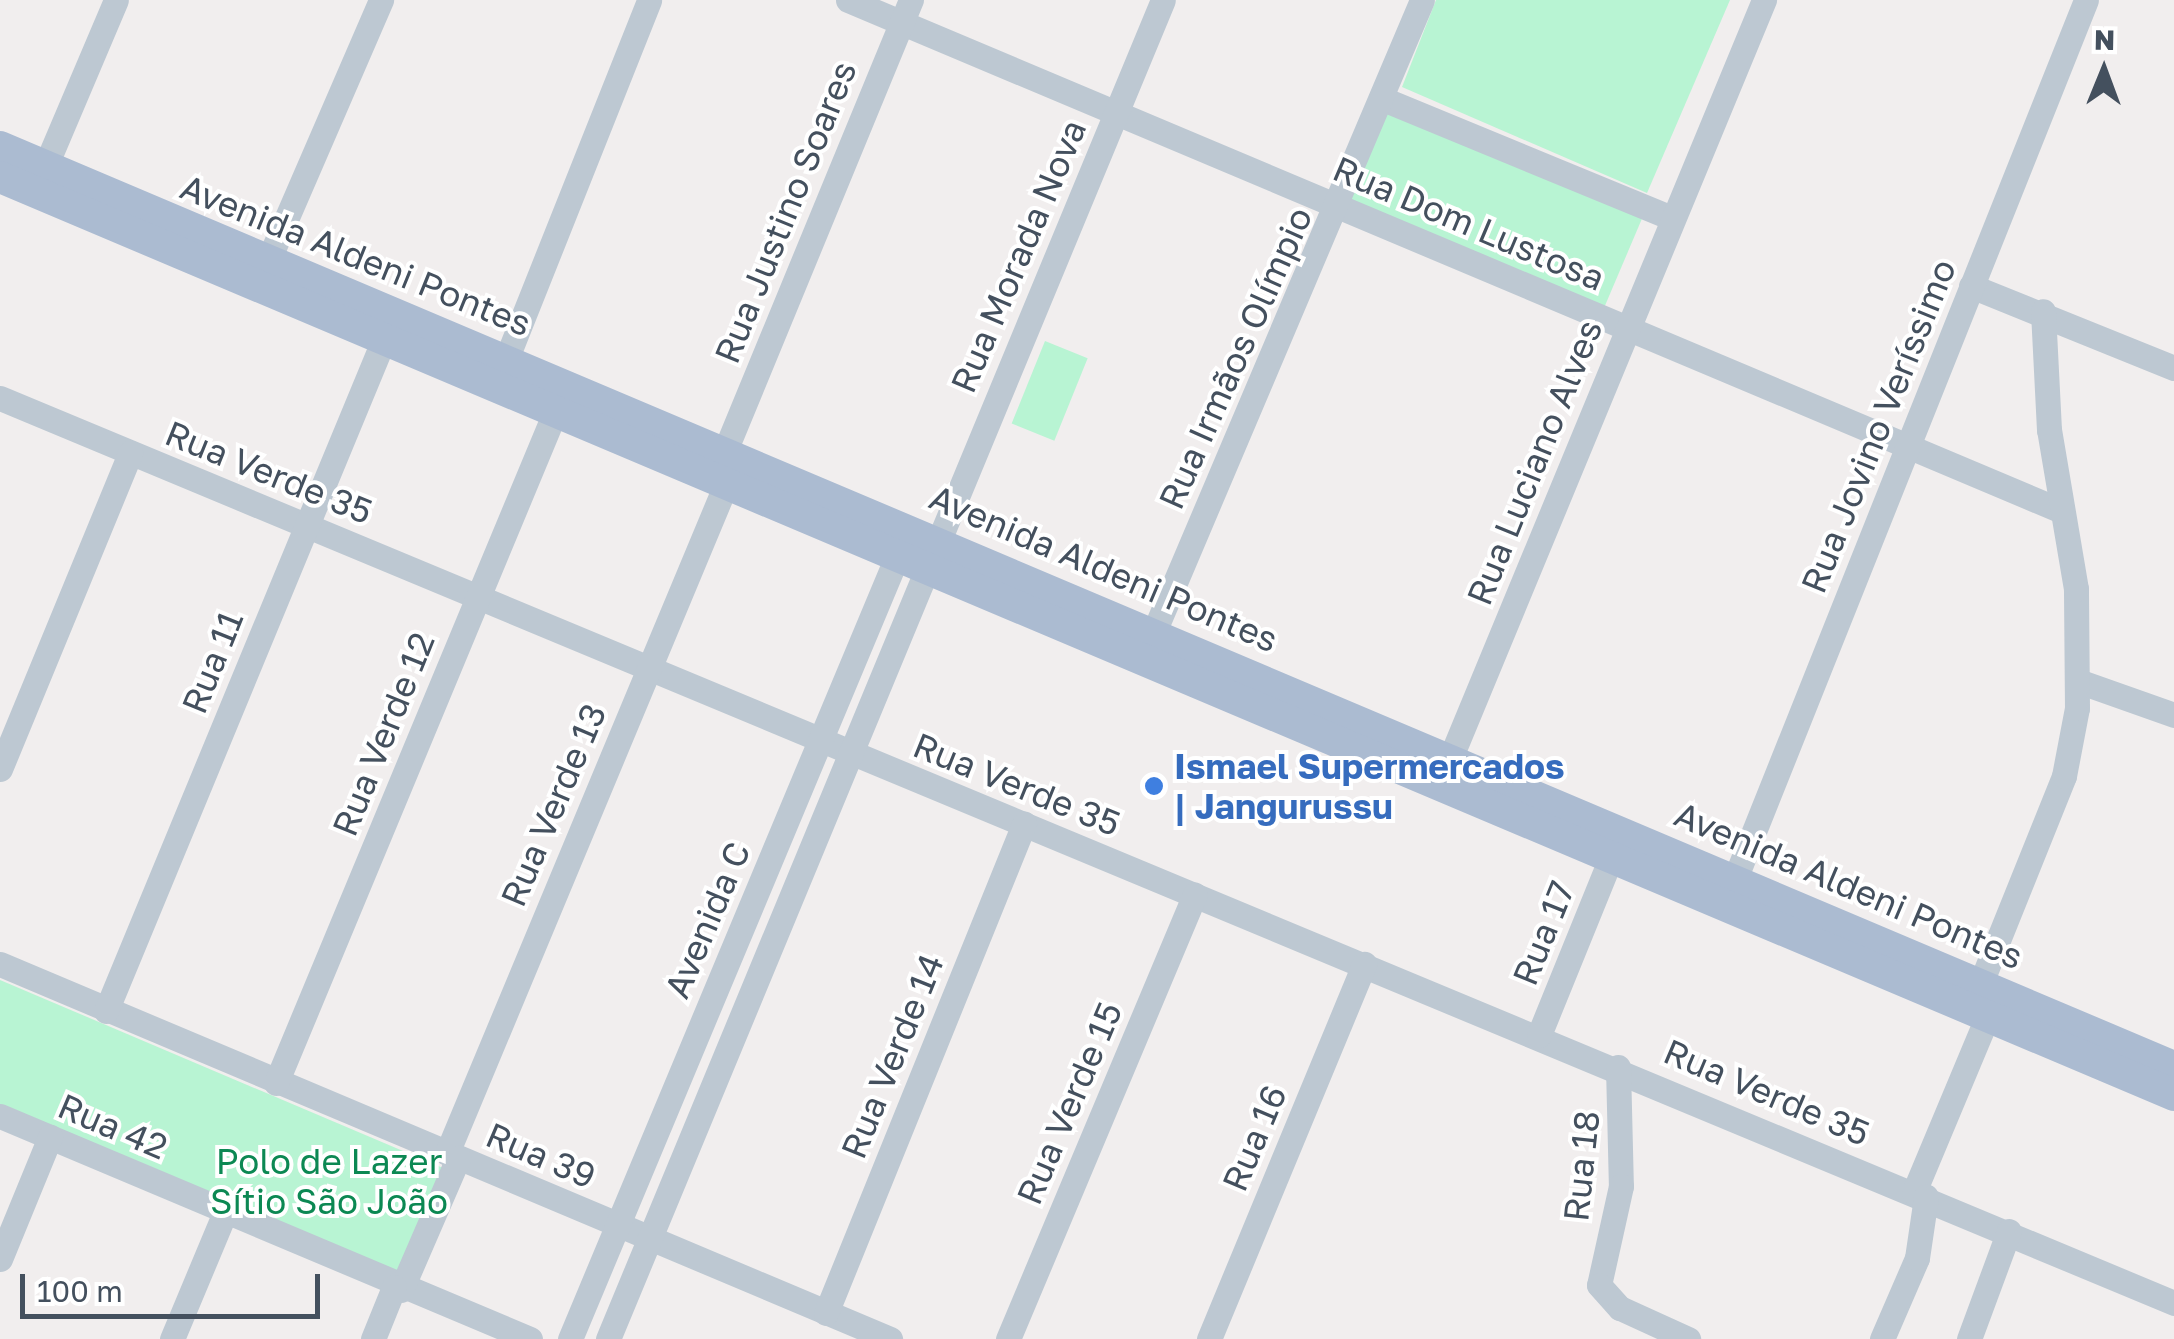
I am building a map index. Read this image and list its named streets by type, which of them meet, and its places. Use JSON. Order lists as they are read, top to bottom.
{
  "streets": {
    "main road": ["Avenida Aldeni Pontes"],
    "street": [
      "Rua Justino Soares",
      "Rua Dom Lustosa",
      "Rua Morada Nova",
      "Rua Irmãos Olímpio",
      "Rua Jovino Veríssimo",
      "Rua Luciano Alves",
      "Rua Verde 35",
      "Rua 11",
      "Rua Verde 12",
      "Rua Verde 13",
      "Avenida C",
      "Rua 17",
      "Rua Verde 14",
      "Rua Verde 15",
      "Rua 42",
      "Rua 16",
      "Rua 39",
      "Rua 18"
    ]
  },
  "crossings": [
    ["Rua Justino Soares", "Rua Dom Lustosa"],
    ["Rua Justino Soares", "Avenida Aldeni Pontes"],
    ["Rua Dom Lustosa", "Rua Morada Nova"],
    ["Rua Dom Lustosa", "Rua Irmãos Olímpio"],
    ["Rua Dom Lustosa", "Rua Jovino Veríssimo"],
    ["Rua Dom Lustosa", "Rua Luciano Alves"],
    ["Avenida Aldeni Pontes", "Rua Morada Nova"],
    ["Avenida Aldeni Pontes", "Rua Irmãos Olímpio"],
    ["Avenida Aldeni Pontes", "Rua Jovino Veríssimo"],
    ["Avenida Aldeni Pontes", "Rua Luciano Alves"],
    ["Avenida Aldeni Pontes", "Rua 11"],
    ["Avenida Aldeni Pontes", "Rua Verde 12"],
    ["Avenida Aldeni Pontes", "Rua Verde 13"],
    ["Avenida Aldeni Pontes", "Avenida C"],
    ["Avenida Aldeni Pontes", "Rua 17"],
    ["Rua Morada Nova", "Avenida C"],
    ["Rua Verde 35", "Rua 11"],
    ["Rua Verde 35", "Rua Verde 12"],
    ["Rua Verde 35", "Rua Verde 13"],
    ["Rua Verde 35", "Avenida C"],
    ["Rua Verde 35", "Rua 17"],
    ["Rua Verde 35", "Rua Verde 14"],
    ["Rua Verde 35", "Rua Verde 15"],
    ["Rua Verde 35", "Rua 16"],
    ["Rua Verde 35", "Rua 18"],
    ["Rua 11", "Rua 39"],
    ["Rua Verde 12", "Rua 39"],
    ["Rua Verde 13", "Rua 42"],
    ["Rua Verde 13", "Rua 39"],
    ["Avenida C", "Rua 39"],
    ["Rua Verde 14", "Rua 39"]
  ],
  "parks": ["Polo de Lazer Sítio São João"],
  "places": ["Ismael Supermercados | Jangurussu"],
  "scale_bar": "100 m",
  "north": "top"
}
